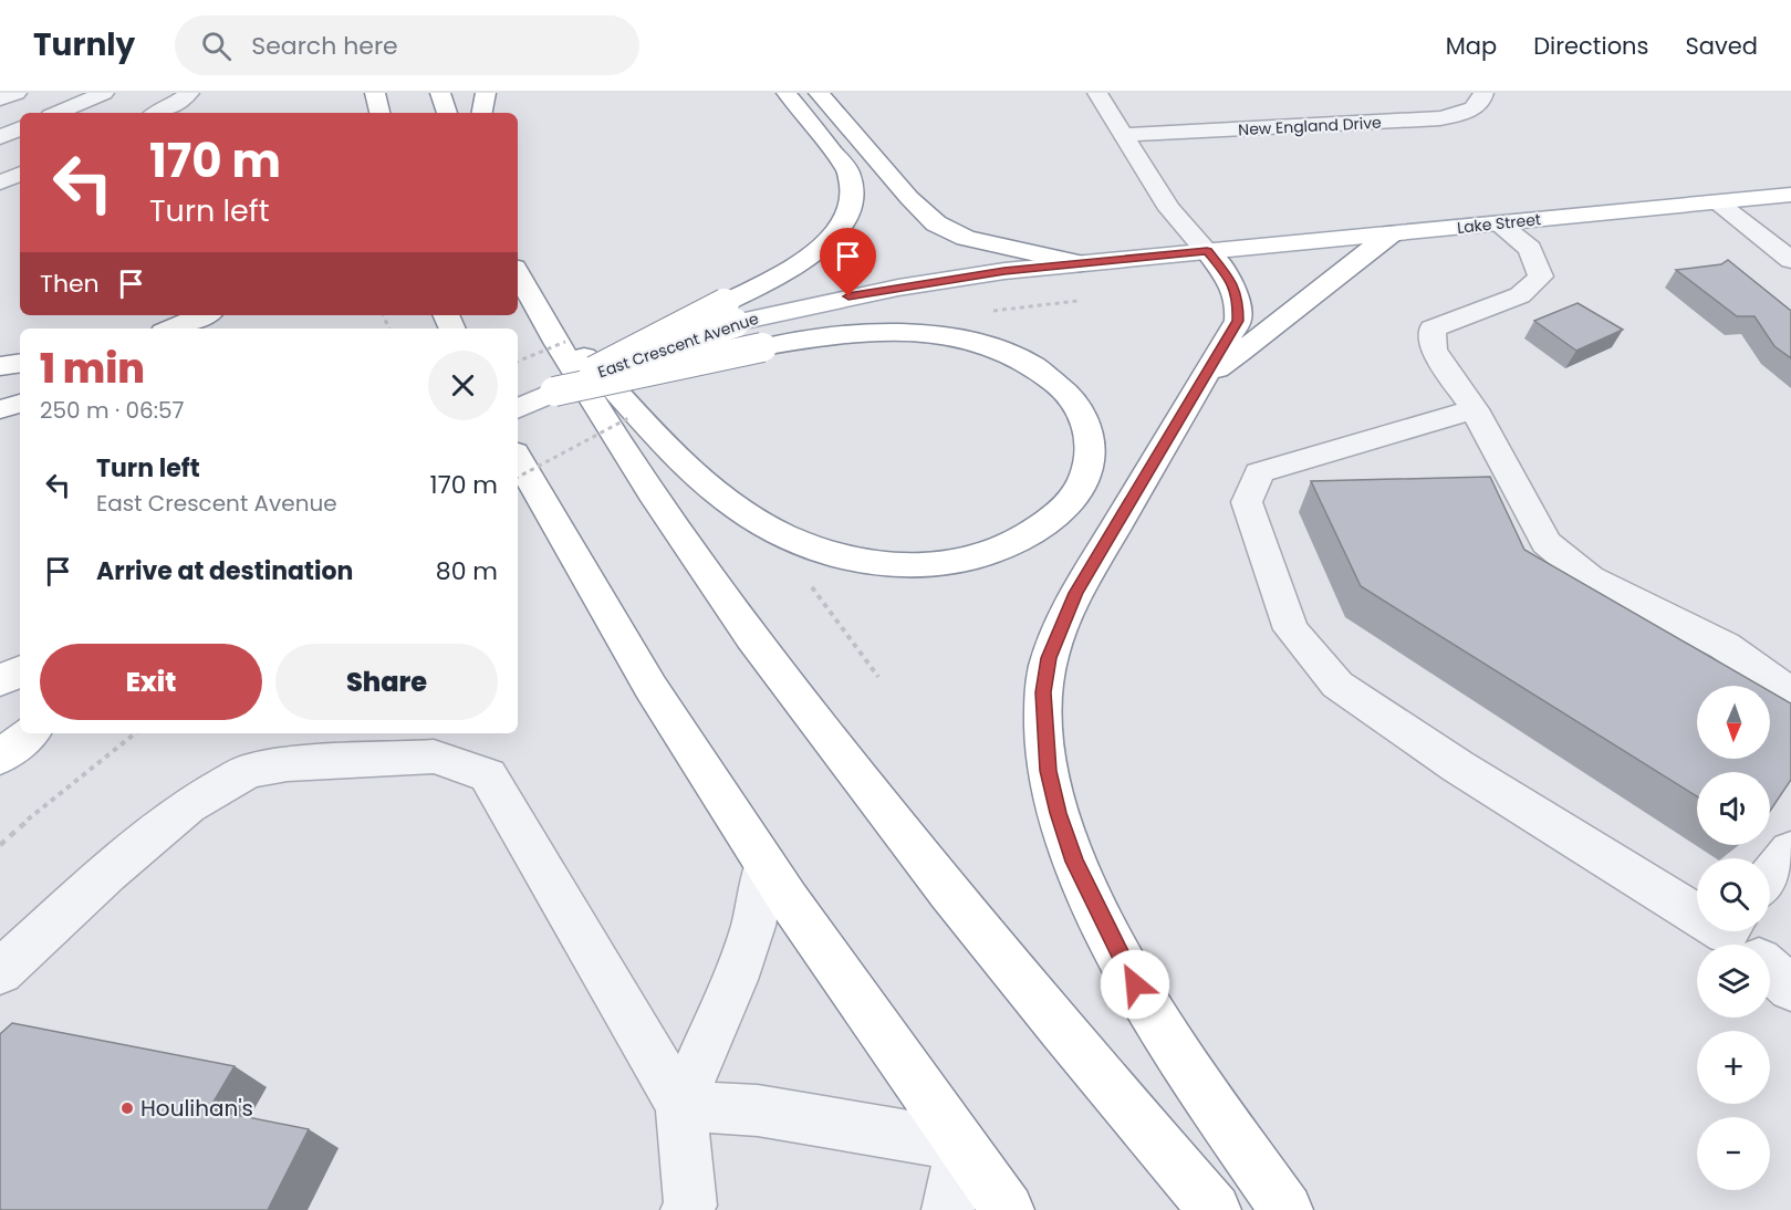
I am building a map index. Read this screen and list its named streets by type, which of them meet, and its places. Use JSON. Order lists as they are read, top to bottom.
{
  "streets": {
    "main road": ["Lake Street", "East Crescent Avenue"],
    "street": ["New England Drive"]
  },
  "crossings": [
    ["Lake Street", "East Crescent Avenue"]
  ],
  "places": ["Houlihan's"],
  "north": "bottom",
  "page": {
    "header": "Turnly",
    "search": "Search here",
    "nav": ["Map", "Directions", "Saved"],
    "turn": ["170 m", "Turn left"],
    "then": "Then",
    "heading": ["1 min", "250 m · 06:57"],
    "list": [
      {
        "name": "Turn left",
        "note": "East Crescent Avenue",
        "value": "170 m"
      },
      {
        "name": "Arrive at destination",
        "value": "80 m"
      }
    ],
    "buttons": ["Exit", "Share"],
    "map_buttons": ["+", "−"]
  }
}
